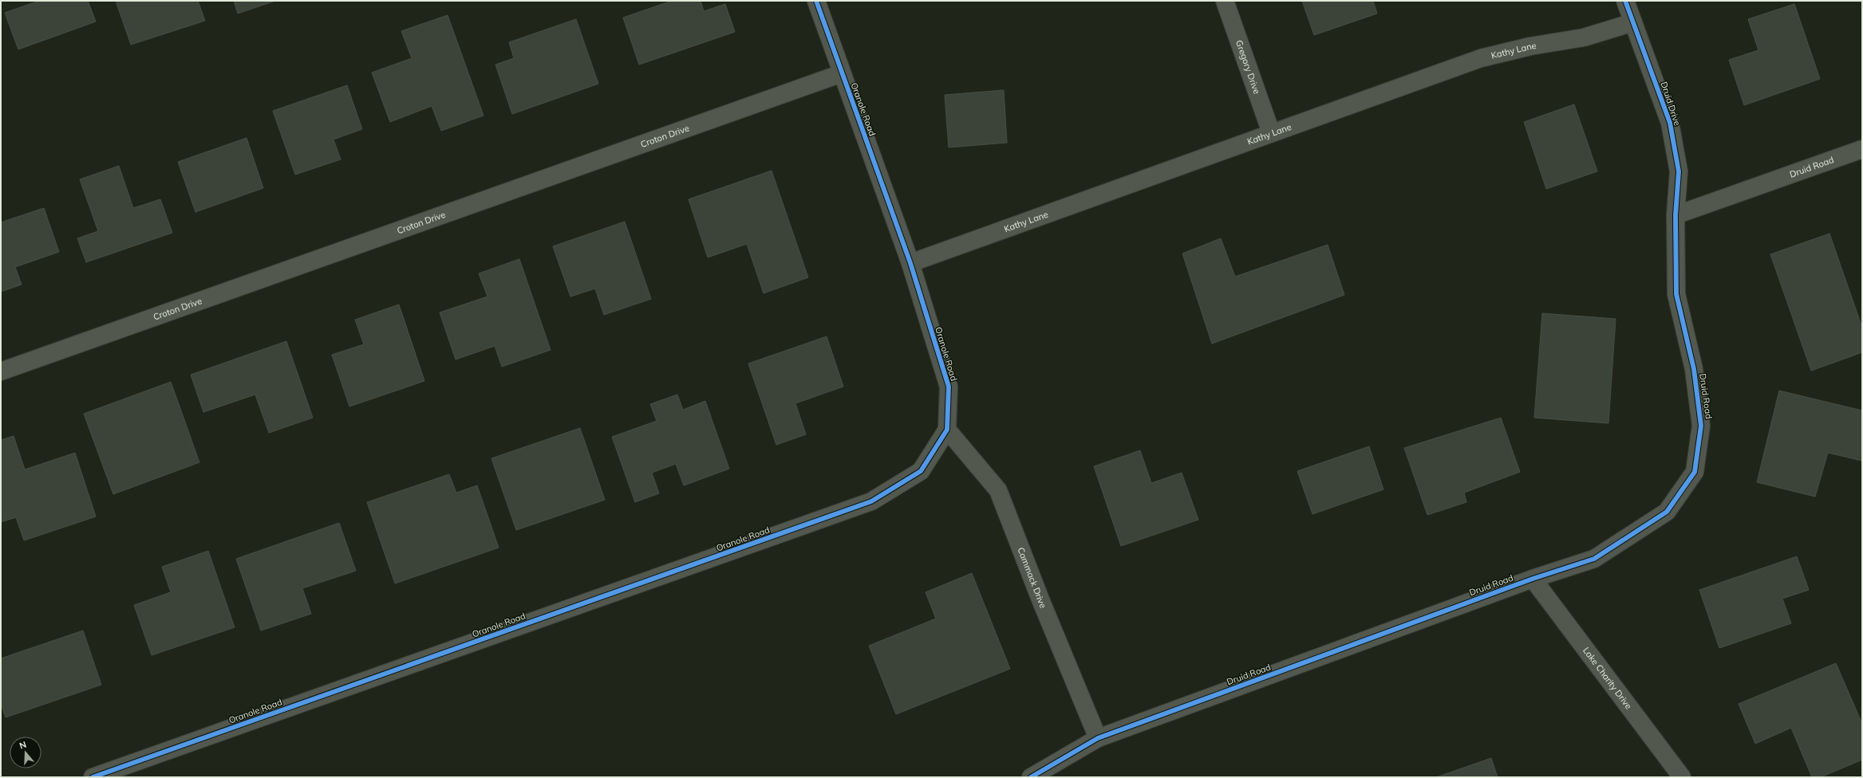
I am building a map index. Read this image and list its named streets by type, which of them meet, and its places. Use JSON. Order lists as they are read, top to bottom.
{
  "streets": {
    "street": [
      "Kathy Lane",
      "Gregory Drive",
      "Druid Drive",
      "Oranole Road",
      "Croton Drive",
      "Druid Road",
      "Cammack Drive",
      "Lake Charity Drive"
    ]
  },
  "crossings": [
    ["Kathy Lane", "Gregory Drive"],
    ["Kathy Lane", "Druid Drive"],
    ["Kathy Lane", "Oranole Road"],
    ["Druid Drive", "Druid Road"],
    ["Oranole Road", "Croton Drive"],
    ["Oranole Road", "Cammack Drive"],
    ["Druid Road", "Cammack Drive"],
    ["Druid Road", "Lake Charity Drive"]
  ],
  "north": "top"
}
